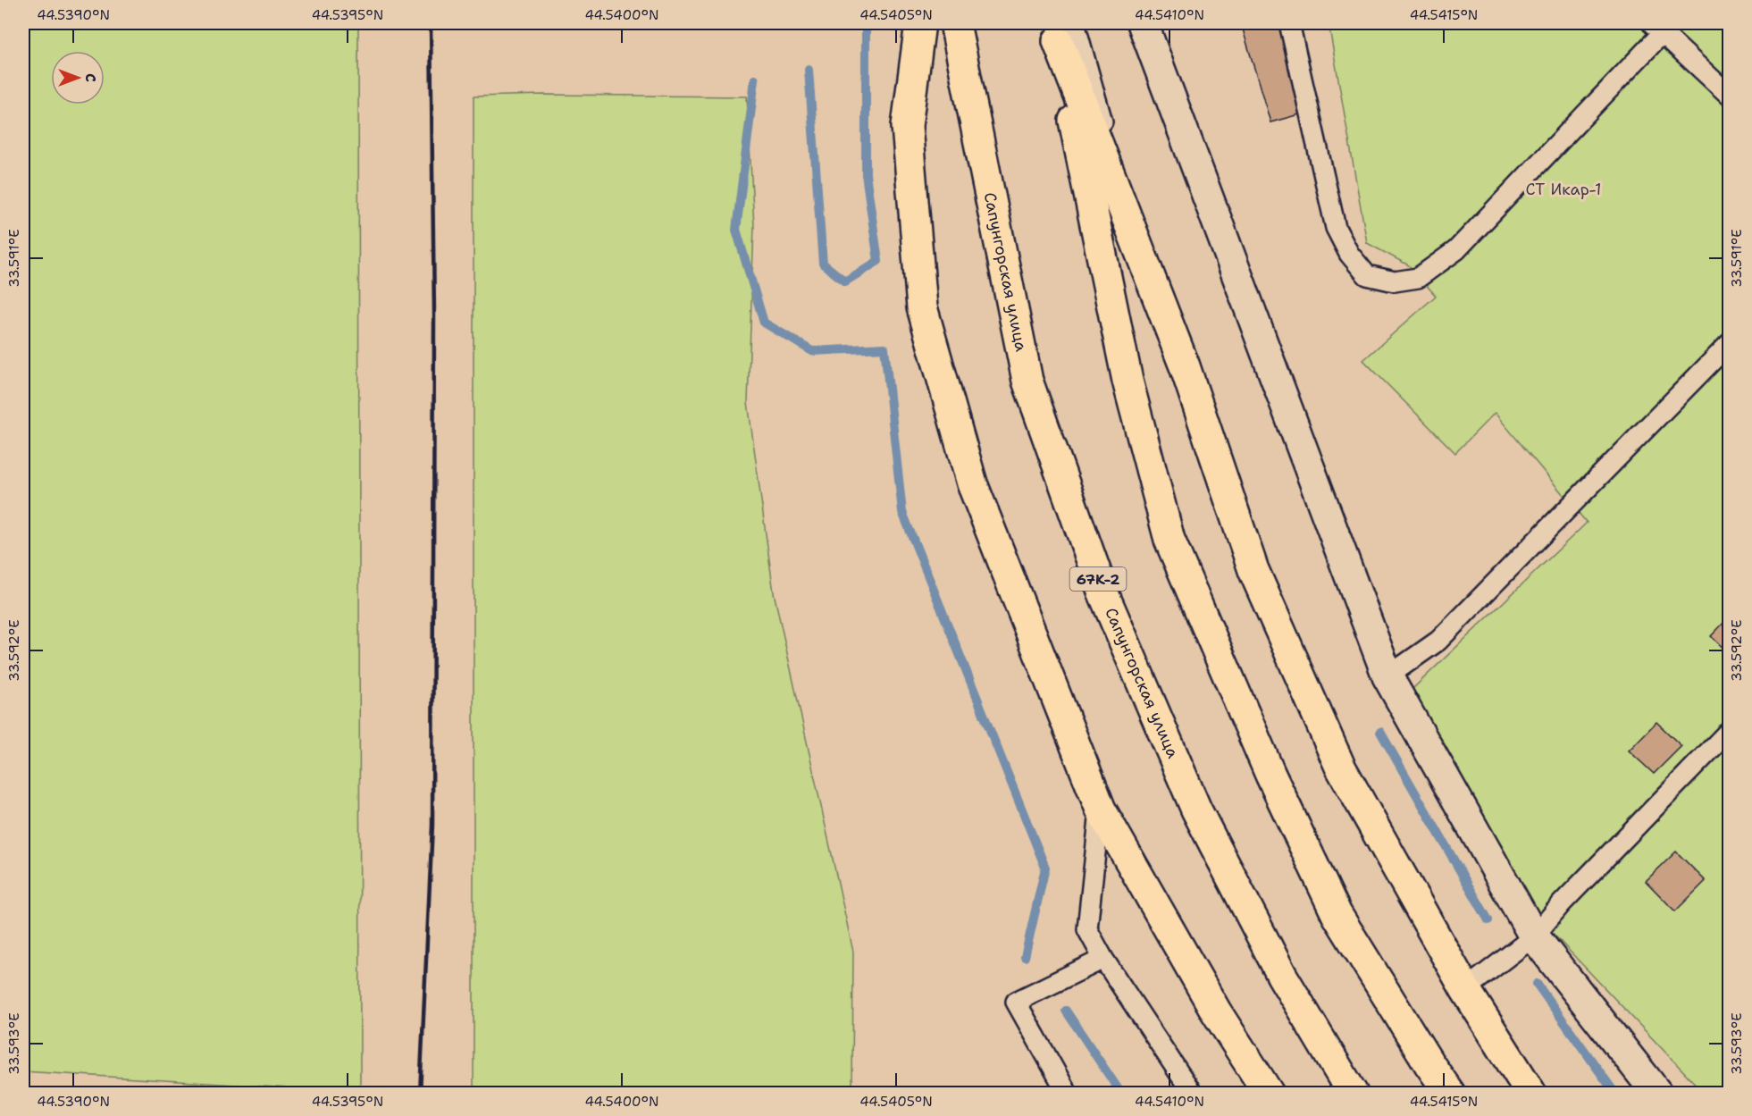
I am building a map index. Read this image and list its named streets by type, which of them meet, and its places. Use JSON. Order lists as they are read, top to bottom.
{
  "streets": {
    "main road": ["Сапунгорская улица", "67К-2"]
  },
  "parks": ["СТ Икар-1"],
  "north": "right",
  "coordinates": [
    "44.5390°N",
    "44.5395°N",
    "44.5400°N",
    "44.5405°N",
    "44.5410°N",
    "44.5415°N",
    "33.591°E",
    "33.592°E",
    "33.593°E"
  ]
}
